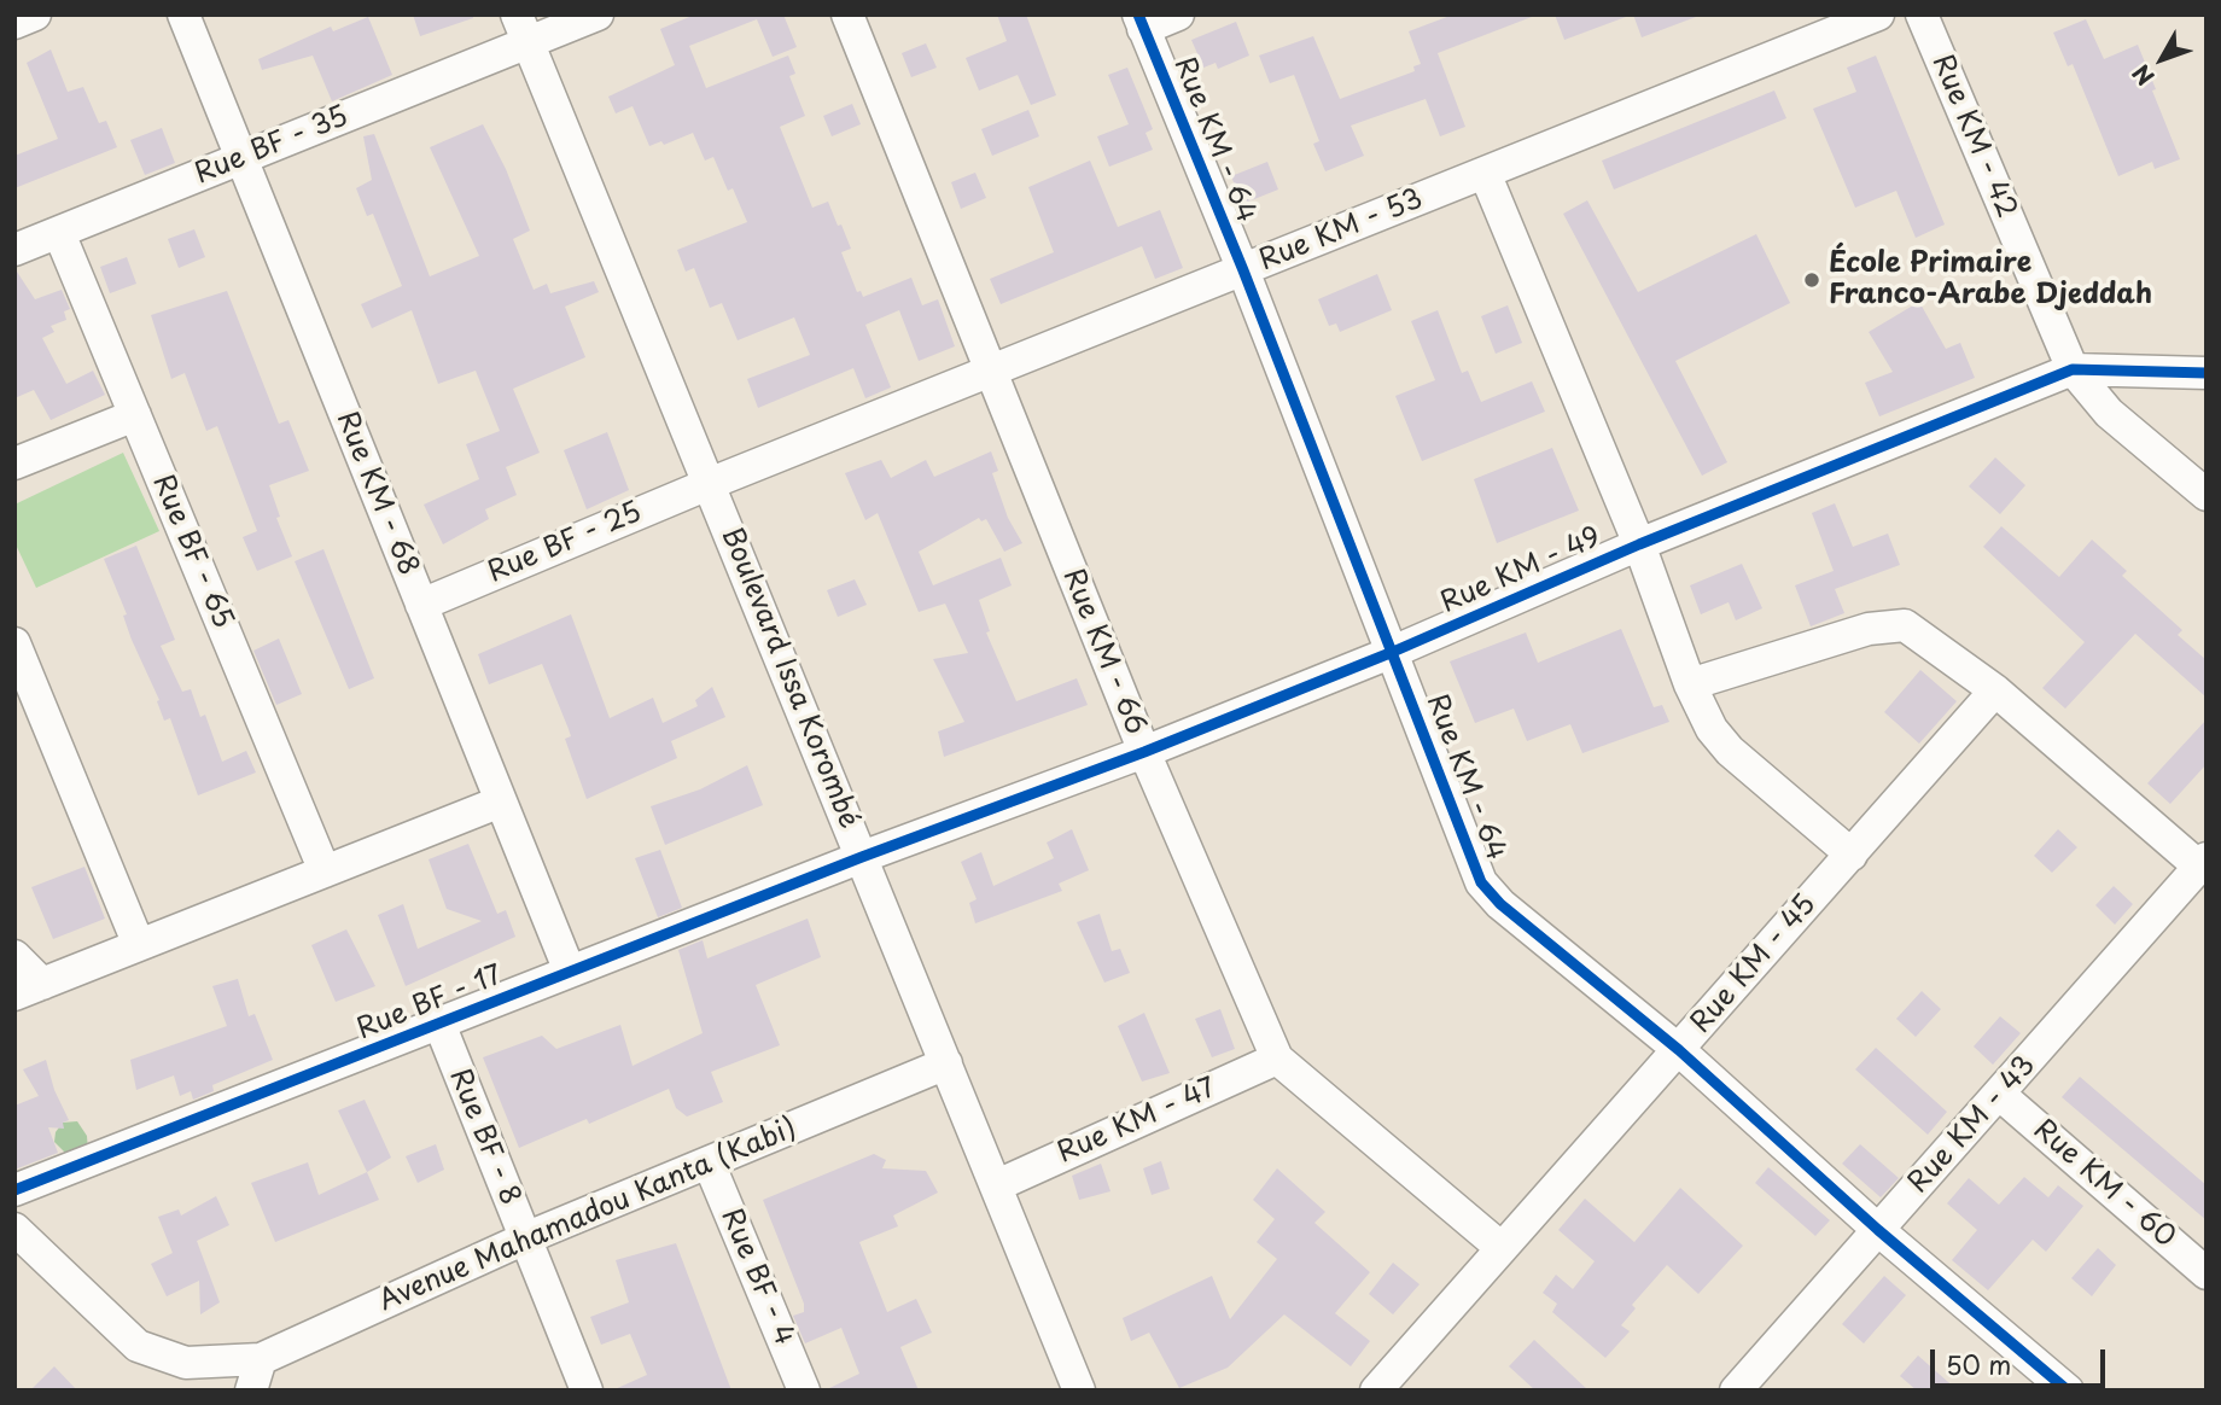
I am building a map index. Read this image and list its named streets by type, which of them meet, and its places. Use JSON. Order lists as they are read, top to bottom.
{
  "streets": {
    "street": [
      "Rue KM - 42",
      "Rue KM - 64",
      "Rue BF - 35",
      "Rue KM - 53",
      "Rue KM - 68",
      "Rue BF - 25",
      "Rue BF - 65",
      "Rue KM - 49",
      "Rue KM - 66",
      "Boulevard Issa Korombé",
      "Rue KM - 45",
      "Rue BF - 17",
      "Rue KM - 47",
      "Rue KM - 43",
      "Rue BF - 8",
      "Rue KM - 60",
      "Avenue Mahamadou Kanta (Kabi)",
      "Rue BF - 4"
    ]
  },
  "crossings": [
    ["Rue KM - 42", "Rue KM - 49"],
    ["Rue KM - 64", "Rue KM - 53"],
    ["Rue KM - 64", "Rue KM - 49"],
    ["Rue KM - 64", "Rue KM - 45"],
    ["Rue KM - 64", "Rue KM - 43"],
    ["Rue BF - 35", "Rue KM - 68"],
    ["Rue BF - 35", "Rue BF - 65"],
    ["Rue BF - 35", "Boulevard Issa Korombé"],
    ["Rue KM - 53", "Rue BF - 25"],
    ["Rue KM - 53", "Rue KM - 66"],
    ["Rue KM - 53", "Boulevard Issa Korombé"],
    ["Rue KM - 68", "Rue BF - 25"],
    ["Rue KM - 68", "Rue BF - 17"],
    ["Rue BF - 25", "Boulevard Issa Korombé"],
    ["Rue KM - 49", "Rue KM - 66"],
    ["Rue KM - 49", "Boulevard Issa Korombé"],
    ["Rue KM - 49", "Rue BF - 17"],
    ["Rue KM - 66", "Rue KM - 45"],
    ["Rue KM - 66", "Rue KM - 47"],
    ["Boulevard Issa Korombé", "Rue BF - 17"],
    ["Boulevard Issa Korombé", "Rue KM - 47"],
    ["Boulevard Issa Korombé", "Avenue Mahamadou Kanta (Kabi)"],
    ["Rue BF - 17", "Rue BF - 8"],
    ["Rue KM - 43", "Rue KM - 60"],
    ["Rue BF - 8", "Avenue Mahamadou Kanta (Kabi)"],
    ["Avenue Mahamadou Kanta (Kabi)", "Rue BF - 4"]
  ],
  "places": ["École Primaire Franco-Arabe Djeddah"],
  "scale_bar": "50 m",
  "north": "bottom left"
}
